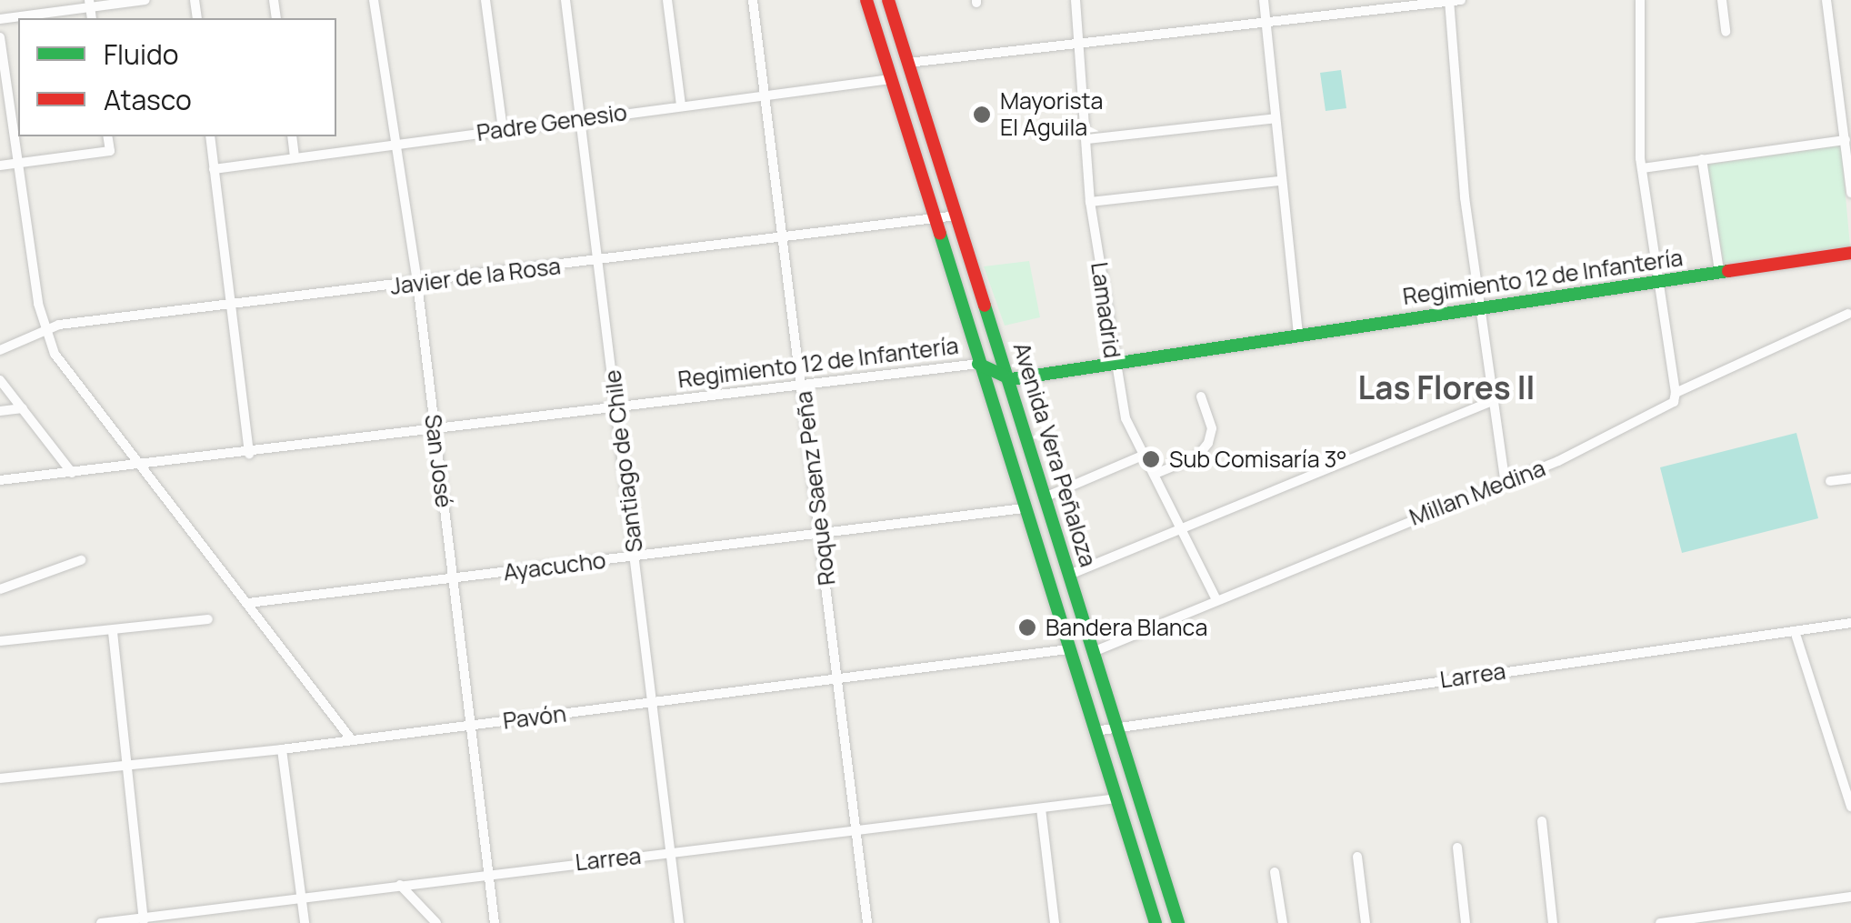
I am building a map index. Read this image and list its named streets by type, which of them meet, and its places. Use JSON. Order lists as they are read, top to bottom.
{
  "streets": {
    "main road": ["Regimiento 12 de Infantería", "Avenida Vera Peñaloza"],
    "street": [
      "Padre Genesio",
      "Javier de la Rosa",
      "Lamadrid",
      "San José",
      "Santiago de Chile",
      "Roque Saenz Peña",
      "Millan Medina",
      "Ayacucho",
      "Larrea",
      "Pavón"
    ]
  },
  "crossings": [
    ["Padre Genesio", "Avenida Vera Peñaloza"],
    ["Padre Genesio", "San José"],
    ["Padre Genesio", "Santiago de Chile"],
    ["Padre Genesio", "Roque Saenz Peña"],
    ["Javier de la Rosa", "Avenida Vera Peñaloza"],
    ["Javier de la Rosa", "San José"],
    ["Javier de la Rosa", "Santiago de Chile"],
    ["Javier de la Rosa", "Roque Saenz Peña"],
    ["Regimiento 12 de Infantería", "Lamadrid"],
    ["Regimiento 12 de Infantería", "Avenida Vera Peñaloza"],
    ["Regimiento 12 de Infantería", "San José"],
    ["Regimiento 12 de Infantería", "Santiago de Chile"],
    ["Regimiento 12 de Infantería", "Roque Saenz Peña"],
    ["Lamadrid", "Millan Medina"],
    ["Avenida Vera Peñaloza", "Millan Medina"],
    ["Avenida Vera Peñaloza", "Ayacucho"],
    ["Avenida Vera Peñaloza", "Larrea"],
    ["Avenida Vera Peñaloza", "Pavón"],
    ["San José", "Ayacucho"],
    ["San José", "Larrea"],
    ["San José", "Pavón"],
    ["Santiago de Chile", "Ayacucho"],
    ["Santiago de Chile", "Larrea"],
    ["Santiago de Chile", "Pavón"],
    ["Roque Saenz Peña", "Ayacucho"],
    ["Roque Saenz Peña", "Larrea"],
    ["Roque Saenz Peña", "Pavón"]
  ],
  "districts": ["Las Flores II"],
  "places": ["Mayorista El Aguila", "Sub Comisaría 3°", "Bandera Blanca"],
  "legend": ["Fluido", "Atasco"]
}
